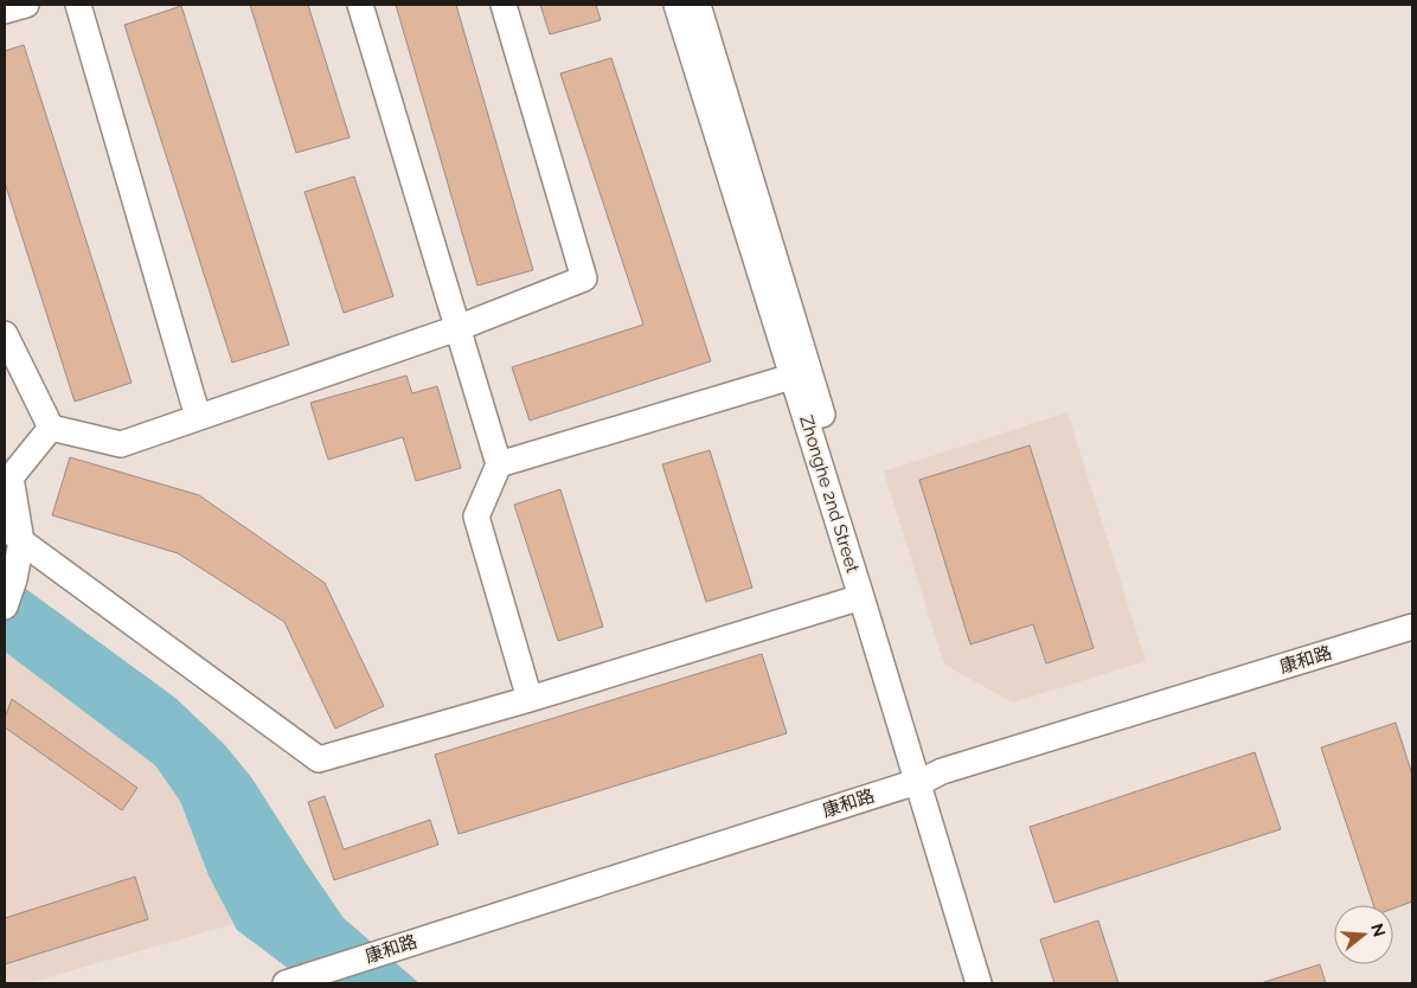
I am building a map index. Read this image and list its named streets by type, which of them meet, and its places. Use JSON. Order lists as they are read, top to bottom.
{
  "streets": {
    "street": ["Zhonghe 2nd Street", "康和路"]
  },
  "crossings": [
    ["Zhonghe 2nd Street", "康和路"]
  ],
  "north": "right"
}
